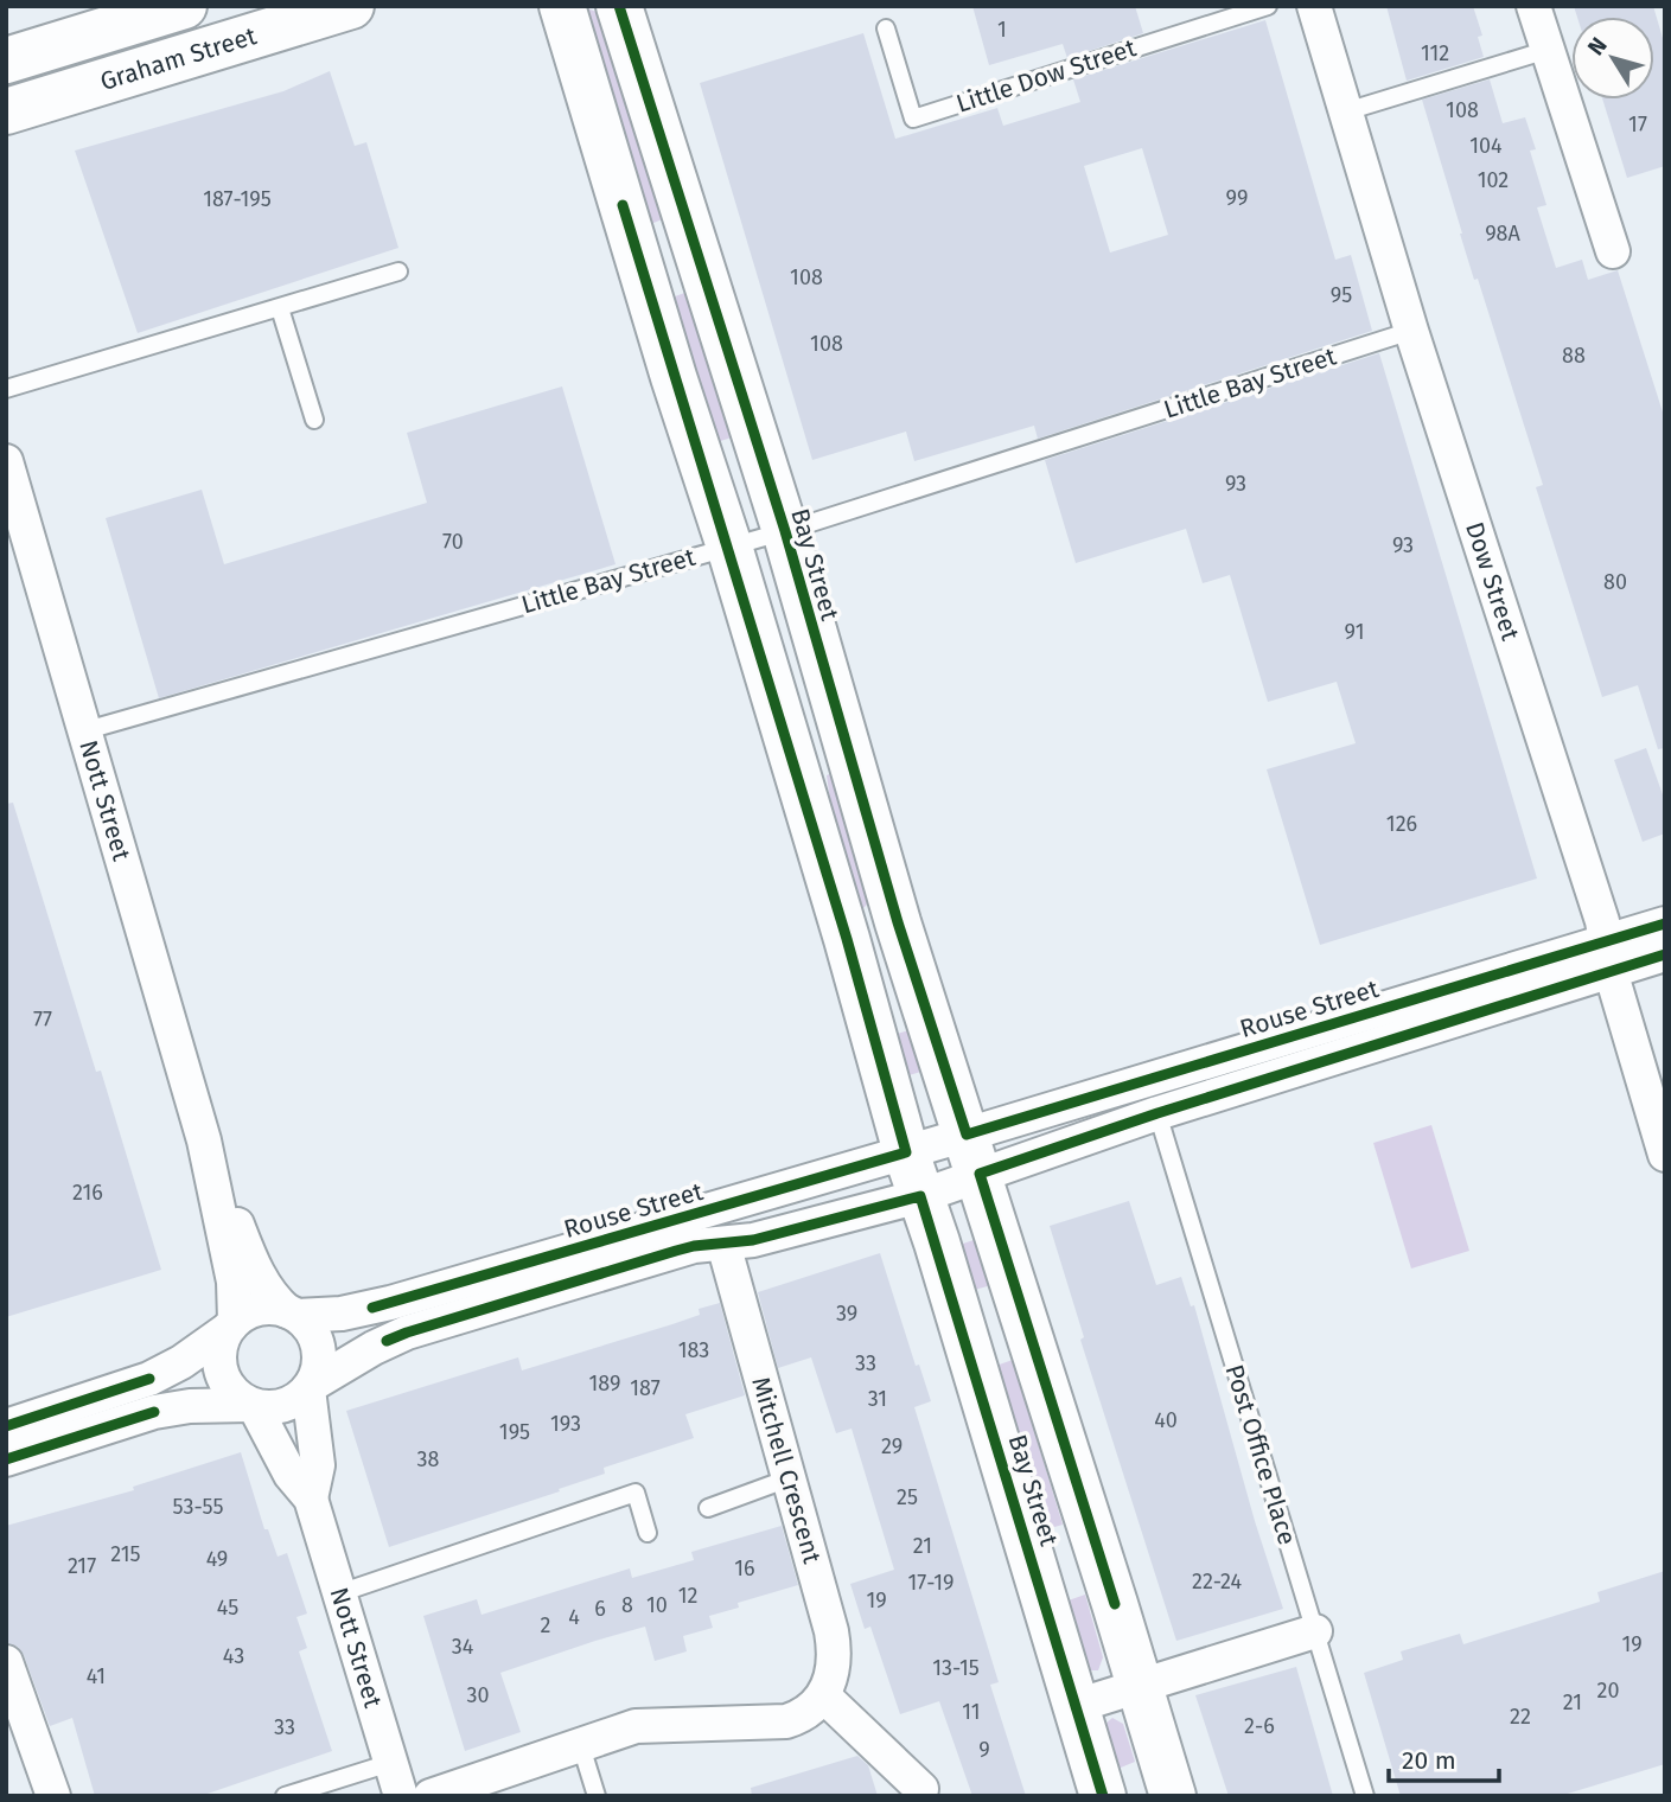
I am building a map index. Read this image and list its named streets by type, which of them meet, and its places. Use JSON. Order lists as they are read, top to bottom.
{
  "streets": {
    "main road": ["Graham Street", "Bay Street"],
    "street": [
      "Dow Street",
      "Nott Street",
      "Rouse Street",
      "Mitchell Crescent"
    ],
    "lane": ["Little Dow Street", "Little Bay Street", "Post Office Place"]
  },
  "crossings": [
    ["Little Bay Street", "Bay Street"],
    ["Little Bay Street", "Dow Street"],
    ["Little Bay Street", "Nott Street"],
    ["Bay Street", "Rouse Street"],
    ["Dow Street", "Rouse Street"],
    ["Nott Street", "Rouse Street"],
    ["Rouse Street", "Post Office Place"],
    ["Rouse Street", "Mitchell Crescent"]
  ],
  "house_numbers": [
    "1",
    "112",
    "108",
    "17",
    "104",
    "102",
    "99",
    "187-195",
    "98A",
    "108",
    "95",
    "108",
    "88",
    "93",
    "70",
    "93",
    "80",
    "91",
    "126",
    "77",
    "216",
    "39",
    "183",
    "33",
    "189",
    "187",
    "31",
    "40",
    "193",
    "195",
    "29",
    "38",
    "25",
    "53-55",
    "21",
    "215",
    "49",
    "217",
    "16",
    "22-24",
    "17-19",
    "12",
    "19",
    "8",
    "10",
    "45",
    "6",
    "4",
    "2",
    "19",
    "34",
    "43",
    "13-15",
    "41",
    "20",
    "30",
    "21",
    "11",
    "22",
    "2-6",
    "33",
    "9"
  ],
  "scale_bar": "20 m",
  "north": "top left"
}
